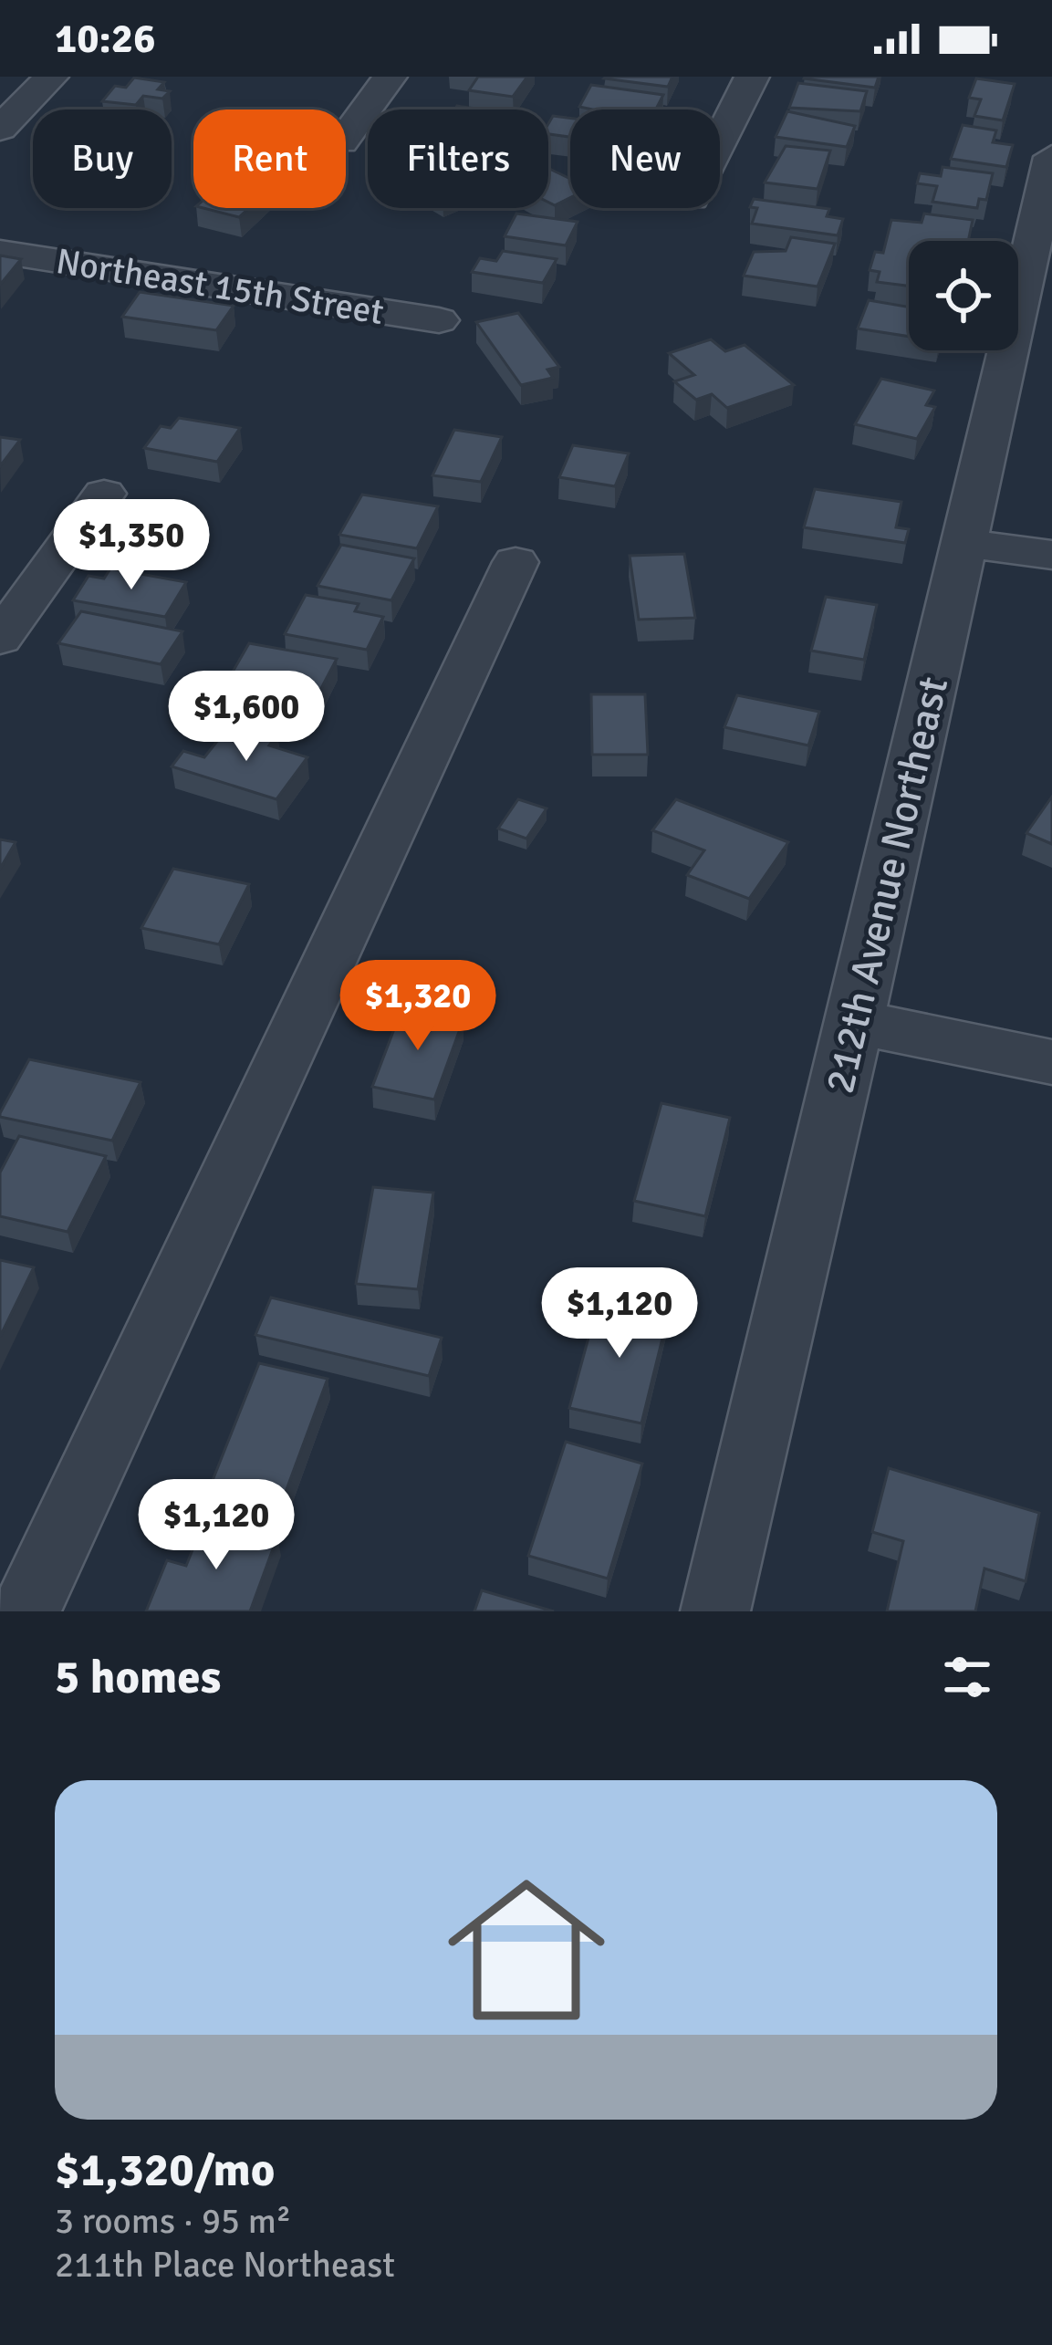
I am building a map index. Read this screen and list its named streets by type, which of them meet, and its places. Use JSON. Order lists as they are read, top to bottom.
{
  "streets": {
    "street": ["Northeast 15th Street", "212th Avenue Northeast"]
  },
  "page": {
    "status": "10:26",
    "chip": [
      "Buy",
      "Rent",
      "Filters",
      "New"
    ],
    "price": [
      "$1,350",
      "$1,600",
      "$1,320",
      "$1,120",
      "$1,120"
    ],
    "heading": "5 homes",
    "list": [
      {
        "name": "$1,320/mo",
        "note": "3 rooms · 95 m² · 211th Place Northeast"
      }
    ]
  }
}
